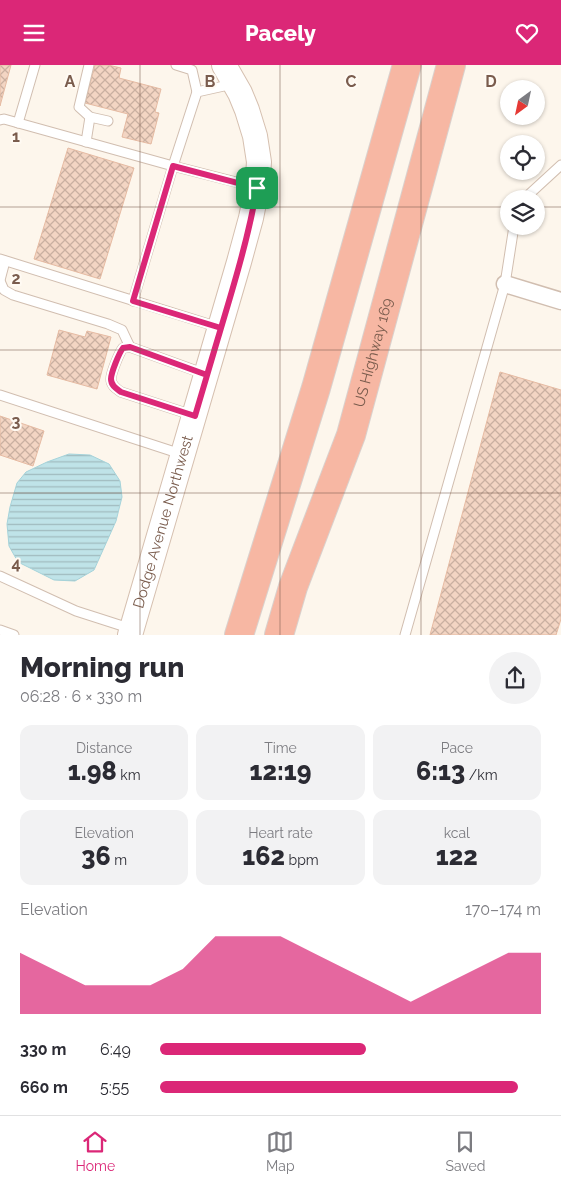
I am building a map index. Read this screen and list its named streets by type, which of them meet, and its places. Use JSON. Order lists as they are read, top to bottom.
{
  "streets": {
    "highway": ["US Highway 169"],
    "street": ["Dodge Avenue Northwest"]
  },
  "north": "bottom left",
  "page": {
    "header": "Pacely",
    "heading": ["Morning run", "06:28 · 6 × 330 m"],
    "stats": [
      ["Distance", "1.98 km"],
      ["Time", "12:19"],
      ["Pace", "6:13 /km"],
      ["Elevation", "36 m"],
      ["Heart rate", "162 bpm"],
      ["kcal", "122"]
    ],
    "chart": ["Elevation", "170–174 m"],
    "list": [
      {
        "name": "330 m",
        "note": "6:49"
      },
      {
        "name": "660 m",
        "note": "5:55"
      }
    ],
    "tabs": ["Home", "Map", "Saved"]
  },
  "grid": {
    "columns": [
      "A",
      "B",
      "C",
      "D"
    ],
    "rows": [
      "1",
      "2",
      "3",
      "4"
    ]
  }
}
